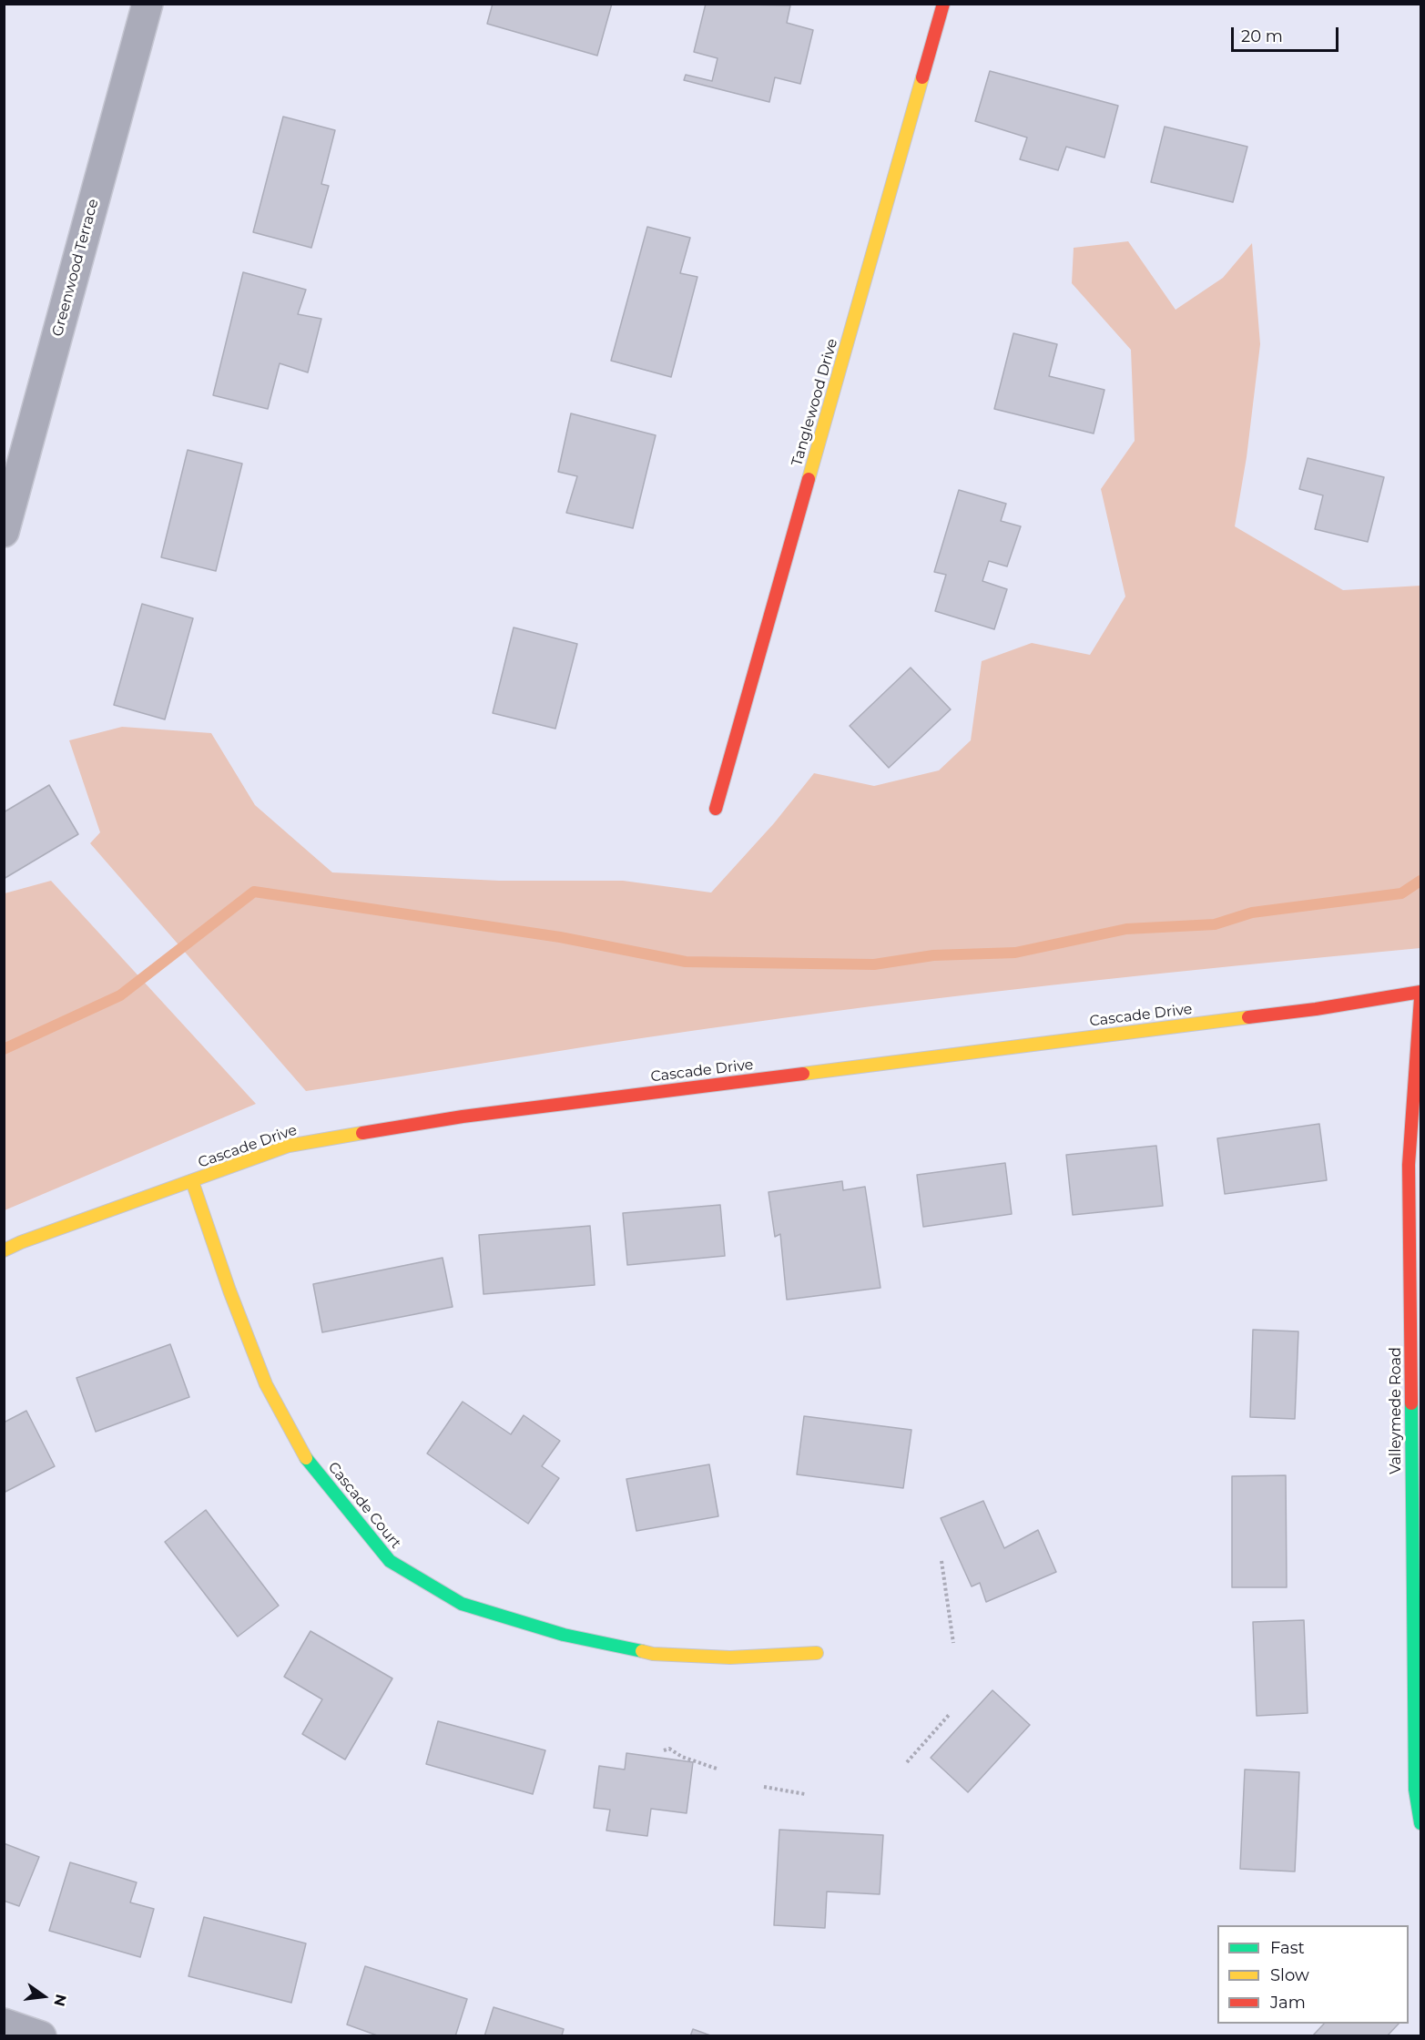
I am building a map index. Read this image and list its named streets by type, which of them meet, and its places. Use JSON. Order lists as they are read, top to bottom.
{
  "streets": {
    "street": [
      "Greenwood Terrace",
      "Tanglewood Drive",
      "Cascade Drive",
      "Valleymede Road",
      "Cascade Court"
    ]
  },
  "crossings": [
    ["Cascade Drive", "Cascade Court"]
  ],
  "legend": ["Fast", "Slow", "Jam"],
  "scale_bar": "20 m",
  "north": "right"
}
